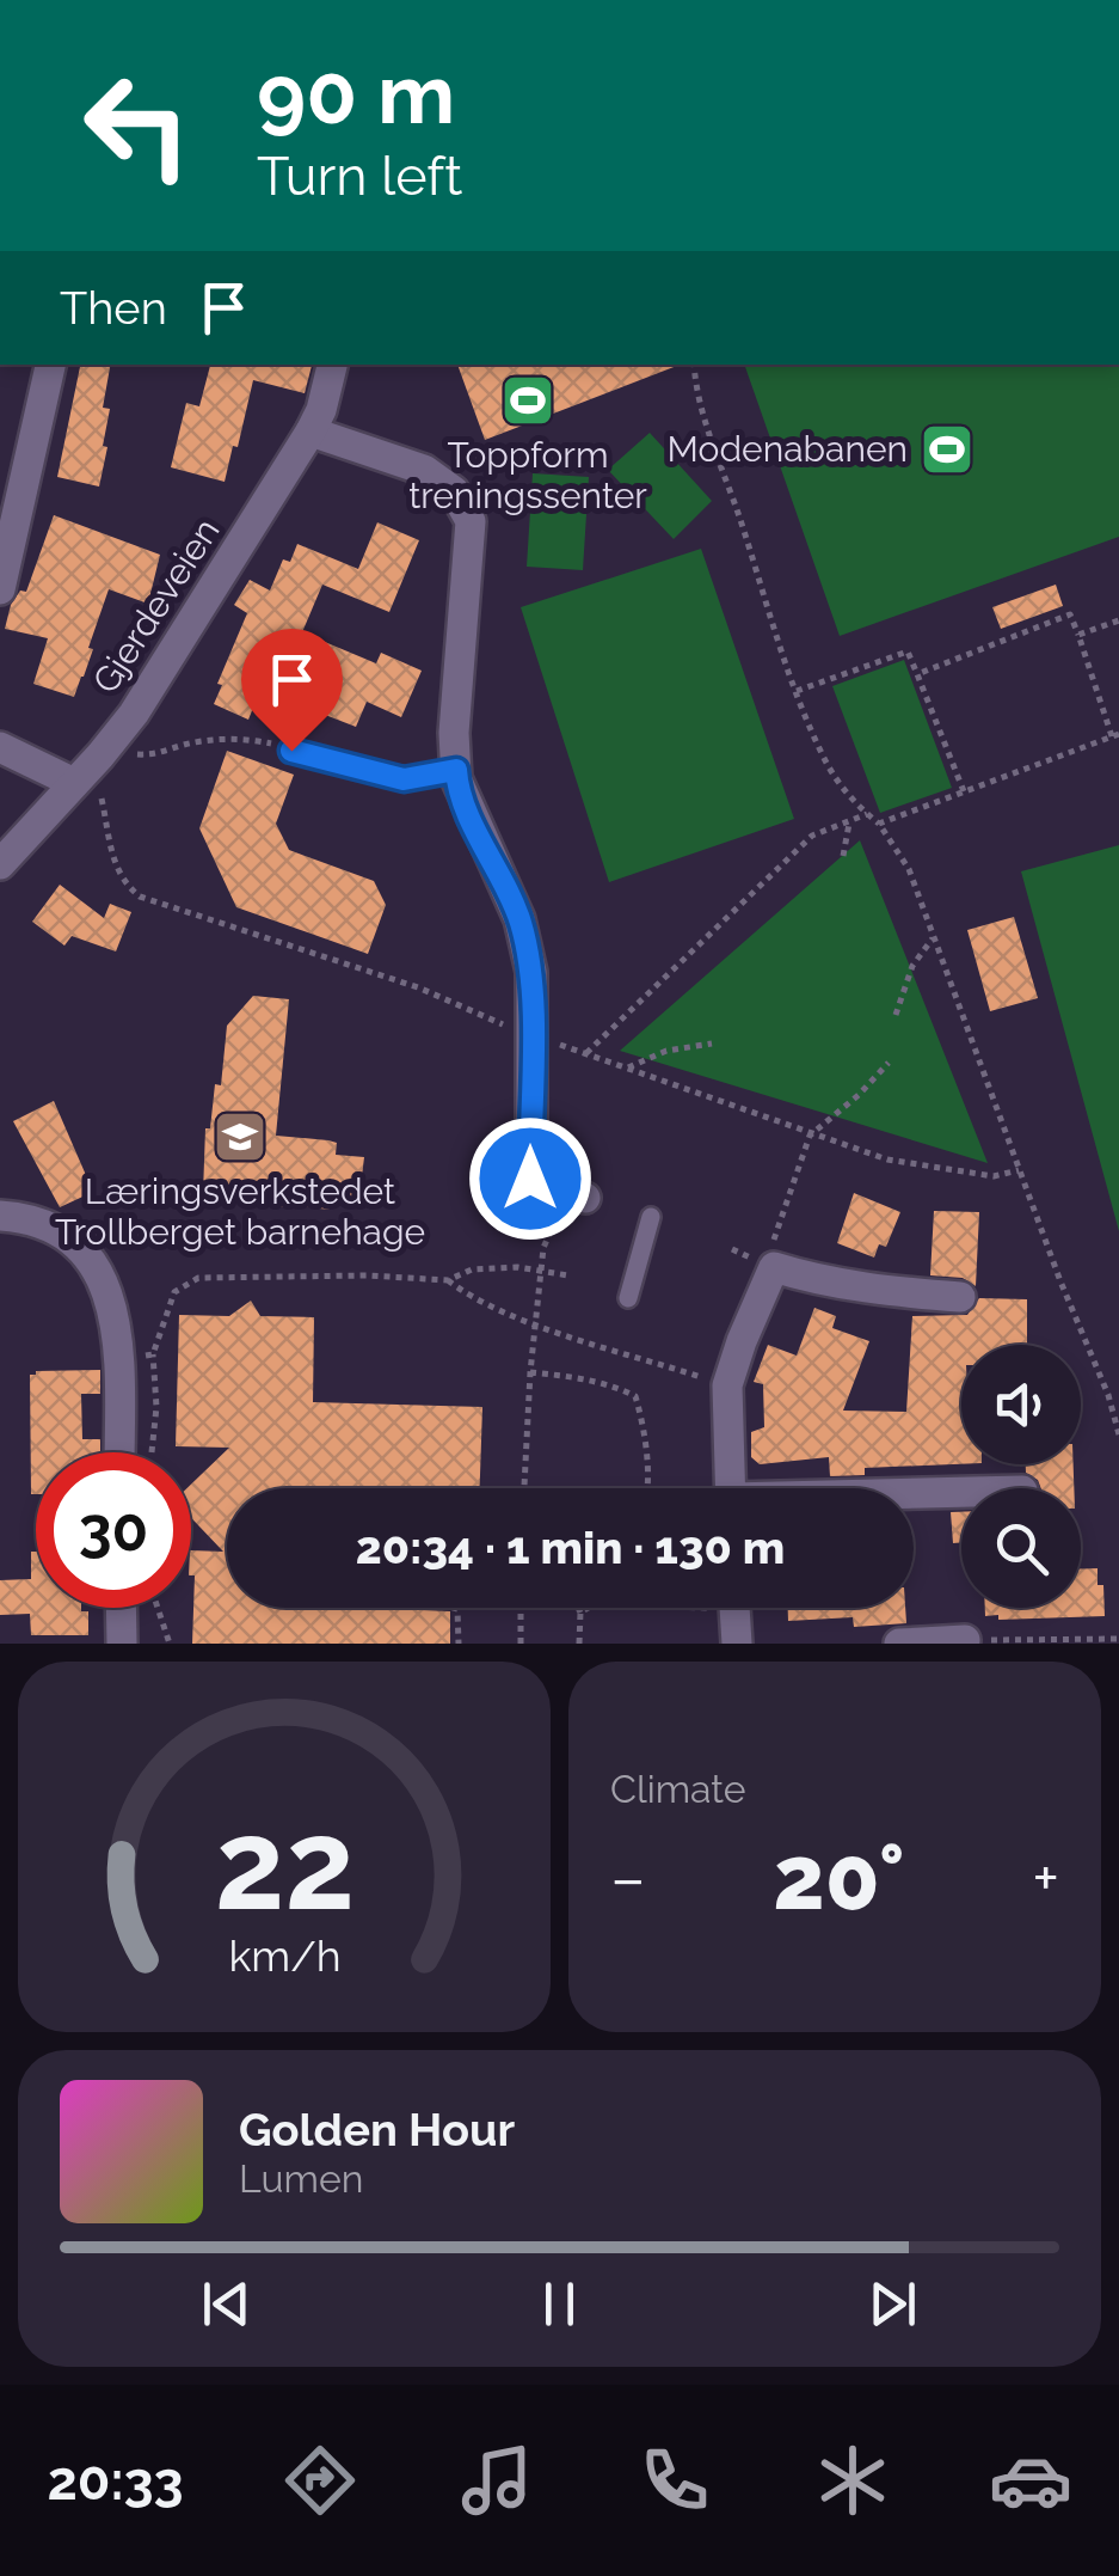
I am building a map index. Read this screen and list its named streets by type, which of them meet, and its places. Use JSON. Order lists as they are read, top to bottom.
{
  "streets": {
    "street": ["Gjerdeveien"]
  },
  "places": {
    "sports": ["Toppform treningssenter", "Modenabanen"],
    "school or university": ["Læringsverkstedet Trollberget barnehage"]
  },
  "page": {
    "turn": ["90 m", "Turn left"],
    "then": "Then",
    "limit": "30",
    "trip": "20:34 · 1 min · 130 m",
    "tile": "Climate",
    "heat": ["−", "20°", "+"],
    "song": ["Golden Hour", "Lumen"],
    "tabs": "20:33",
    "gauge": ["22", "km/h"]
  }
}
